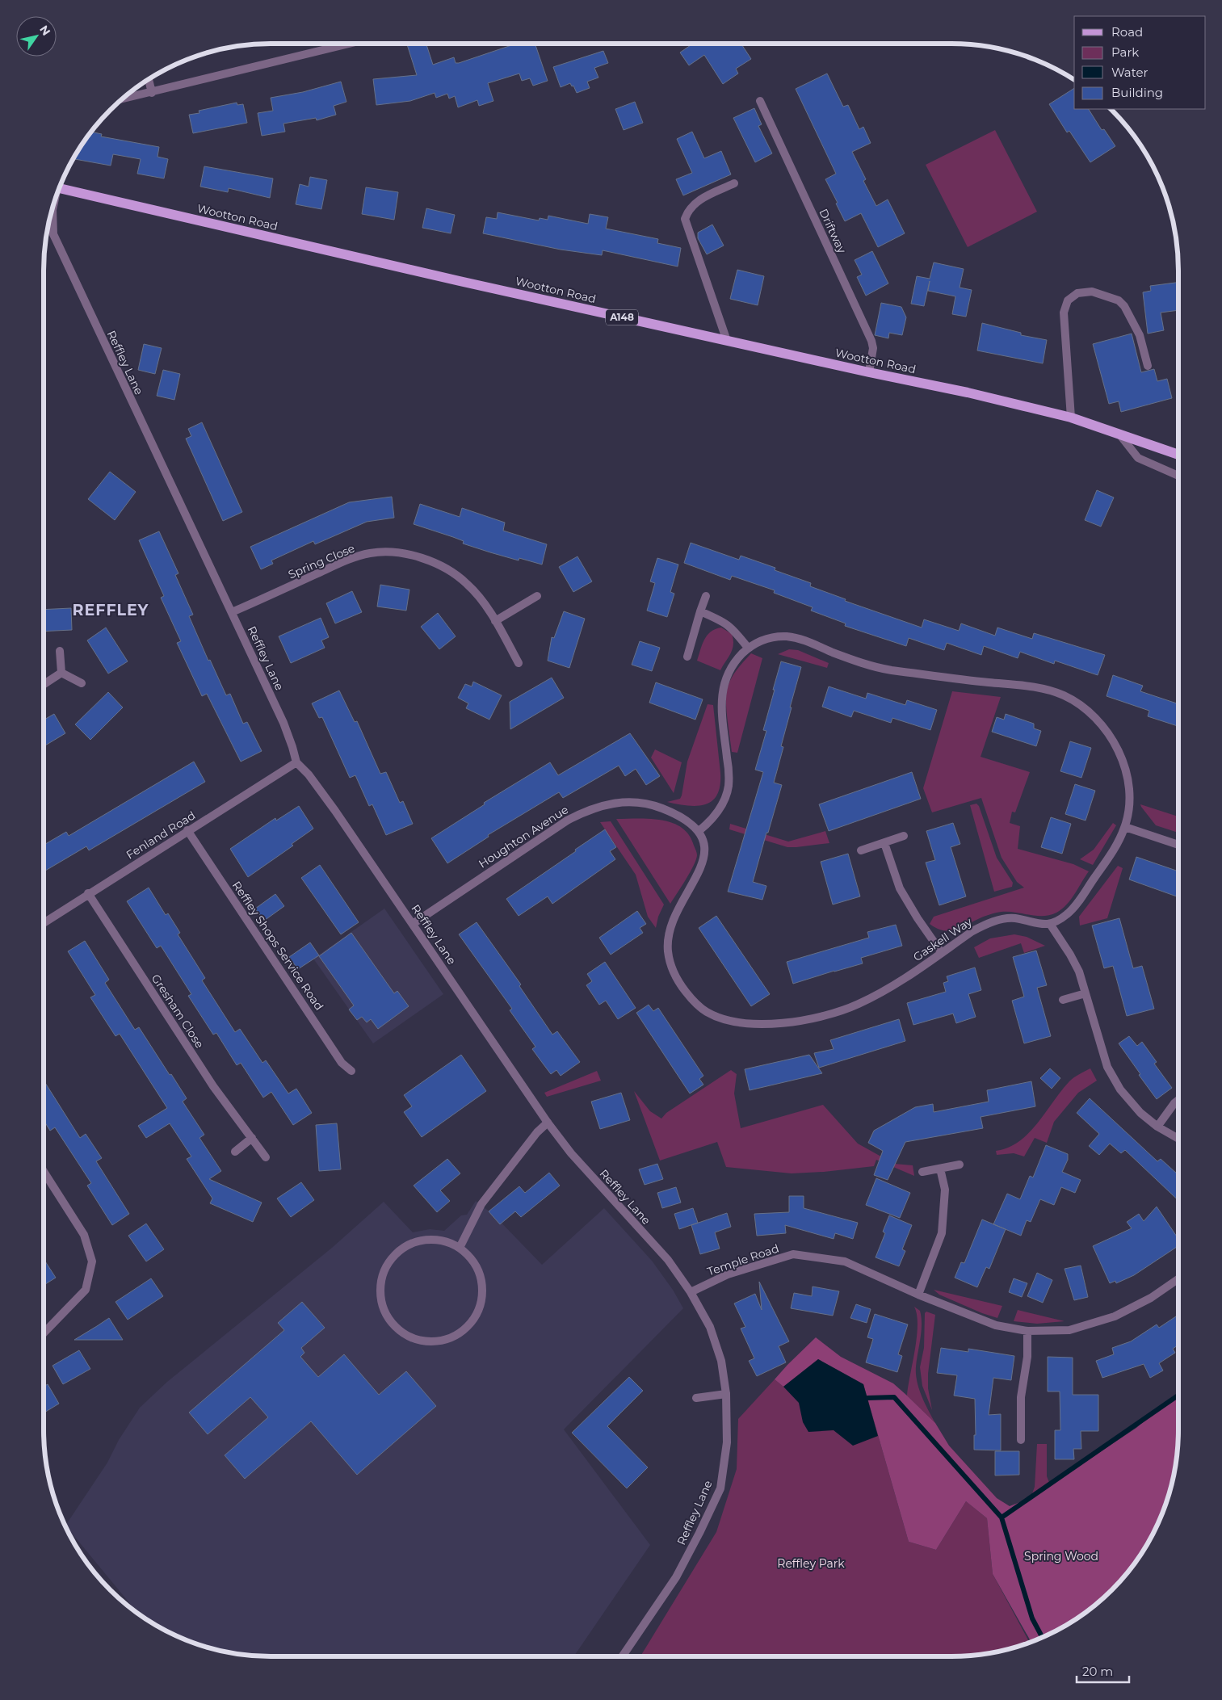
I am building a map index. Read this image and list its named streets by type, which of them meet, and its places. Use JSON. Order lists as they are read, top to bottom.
{
  "streets": {
    "main road": ["Wootton Road", "A148"],
    "street": [
      "Driftway",
      "Reffley Lane",
      "Spring Close",
      "Fenland Road",
      "Houghton Avenue",
      "Gaskell Way",
      "Reffley Shops Service Road",
      "Gresham Close",
      "Temple Road"
    ]
  },
  "crossings": [
    ["Wootton Road", "Driftway"],
    ["Reffley Lane", "Spring Close"],
    ["Reffley Lane", "Fenland Road"],
    ["Reffley Lane", "Houghton Avenue"],
    ["Reffley Lane", "Temple Road"],
    ["Fenland Road", "Reffley Shops Service Road"],
    ["Fenland Road", "Gresham Close"],
    ["Houghton Avenue", "Gaskell Way"]
  ],
  "districts": ["REFFLEY"],
  "parks": ["Spring Wood", "Reffley Park"],
  "legend": [
    "Road",
    "Park",
    "Water",
    "Building"
  ],
  "scale_bar": "20 m",
  "north": "top right"
}
